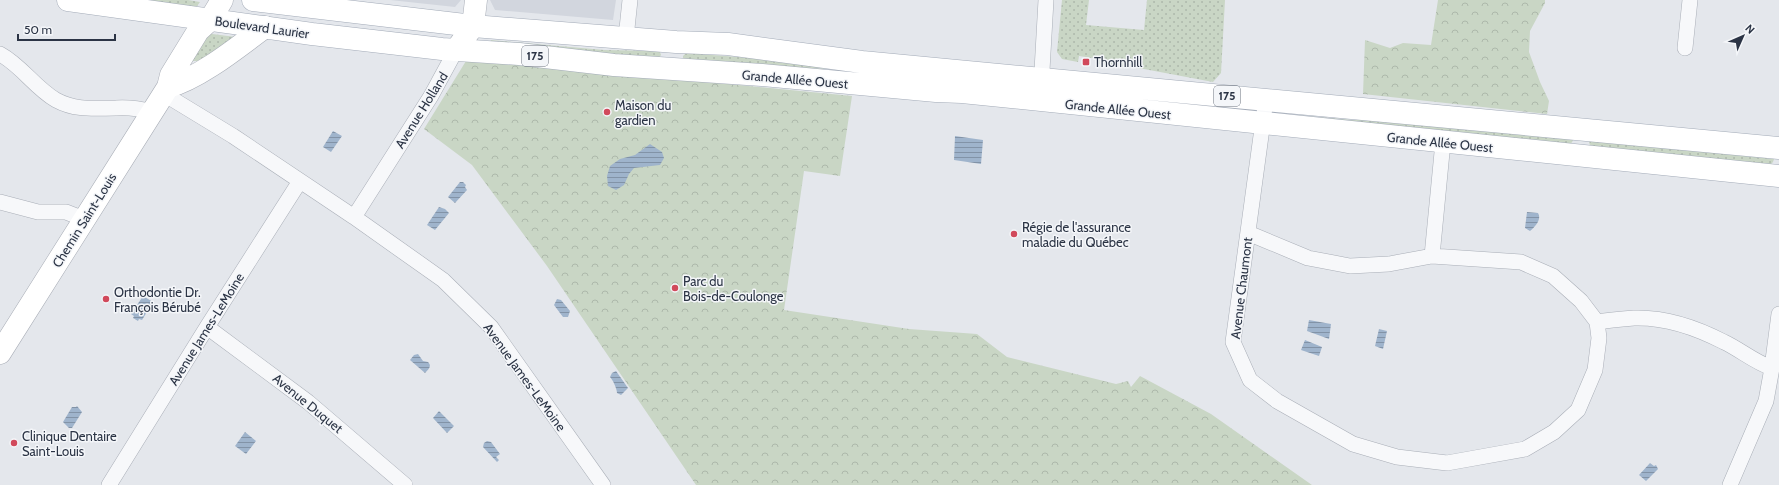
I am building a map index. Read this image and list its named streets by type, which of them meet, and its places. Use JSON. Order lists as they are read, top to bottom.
{
  "streets": {
    "main road": [
      "Boulevard Laurier",
      "175",
      "Grande Allée Ouest",
      "Avenue Holland",
      "Chemin Saint-Louis"
    ],
    "street": ["Avenue Chaumont", "Avenue James-LeMoine", "Avenue Duquet"]
  },
  "crossings": [
    ["Boulevard Laurier", "Grande Allée Ouest"],
    ["Boulevard Laurier", "Avenue Holland"],
    ["Boulevard Laurier", "Chemin Saint-Louis"],
    ["Grande Allée Ouest", "Avenue Holland"],
    ["Grande Allée Ouest", "Avenue Chaumont"],
    ["Avenue Holland", "Avenue James-LeMoine"],
    ["Chemin Saint-Louis", "Avenue James-LeMoine"],
    ["Avenue James-LeMoine", "Avenue Duquet"]
  ],
  "places": {
    "transit": ["Thornhill"],
    "other": [
      "Maison du gardien",
      "Régie de l'assurance maladie du Québec",
      "Parc du Bois-de-Coulonge",
      "Orthodontie Dr. François Bérubé",
      "Clinique Dentaire Saint-Louis"
    ]
  },
  "scale_bar": "50 m",
  "north": "top right"
}
